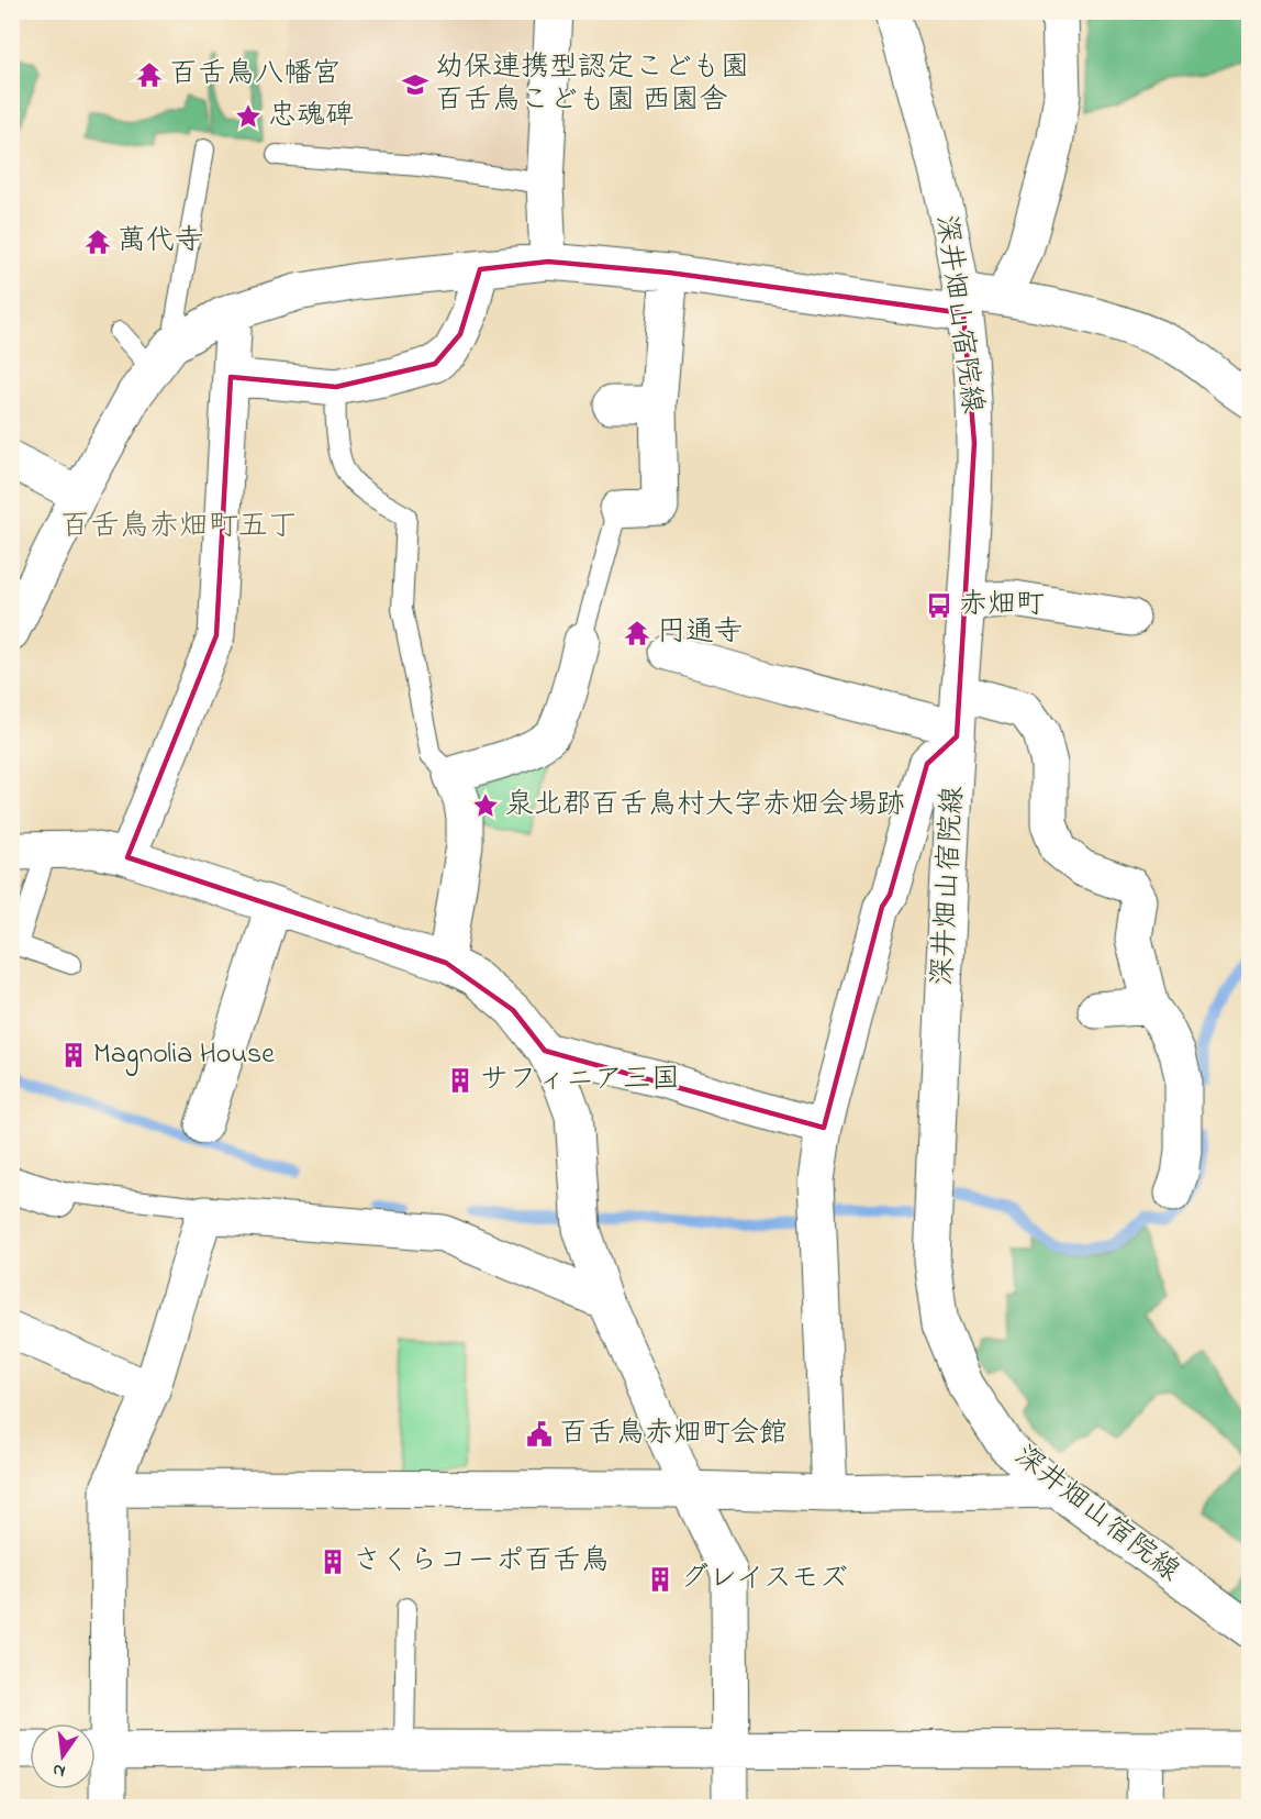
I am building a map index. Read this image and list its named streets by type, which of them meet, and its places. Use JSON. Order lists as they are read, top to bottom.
{
  "streets": {
    "street": ["深井畑山宿院線"]
  },
  "districts": ["百舌鳥赤畑町五丁"],
  "places": {
    "temple": ["百舌鳥八幡宮", "萬代寺", "円通寺"],
    "school or university": ["幼保連携型認定こども園 百舌鳥こども園 西園舎"],
    "place": ["忠魂碑", "泉北郡百舌鳥村大字赤畑会場跡"],
    "bus stop": ["赤畑町"],
    "building": [
      "Magnolia House",
      "サフィニア三国",
      "さくらコーポ百舌鳥",
      "グレイスモズ"
    ],
    "public building": ["百舌鳥赤畑町会館"]
  },
  "north": "bottom"
}
